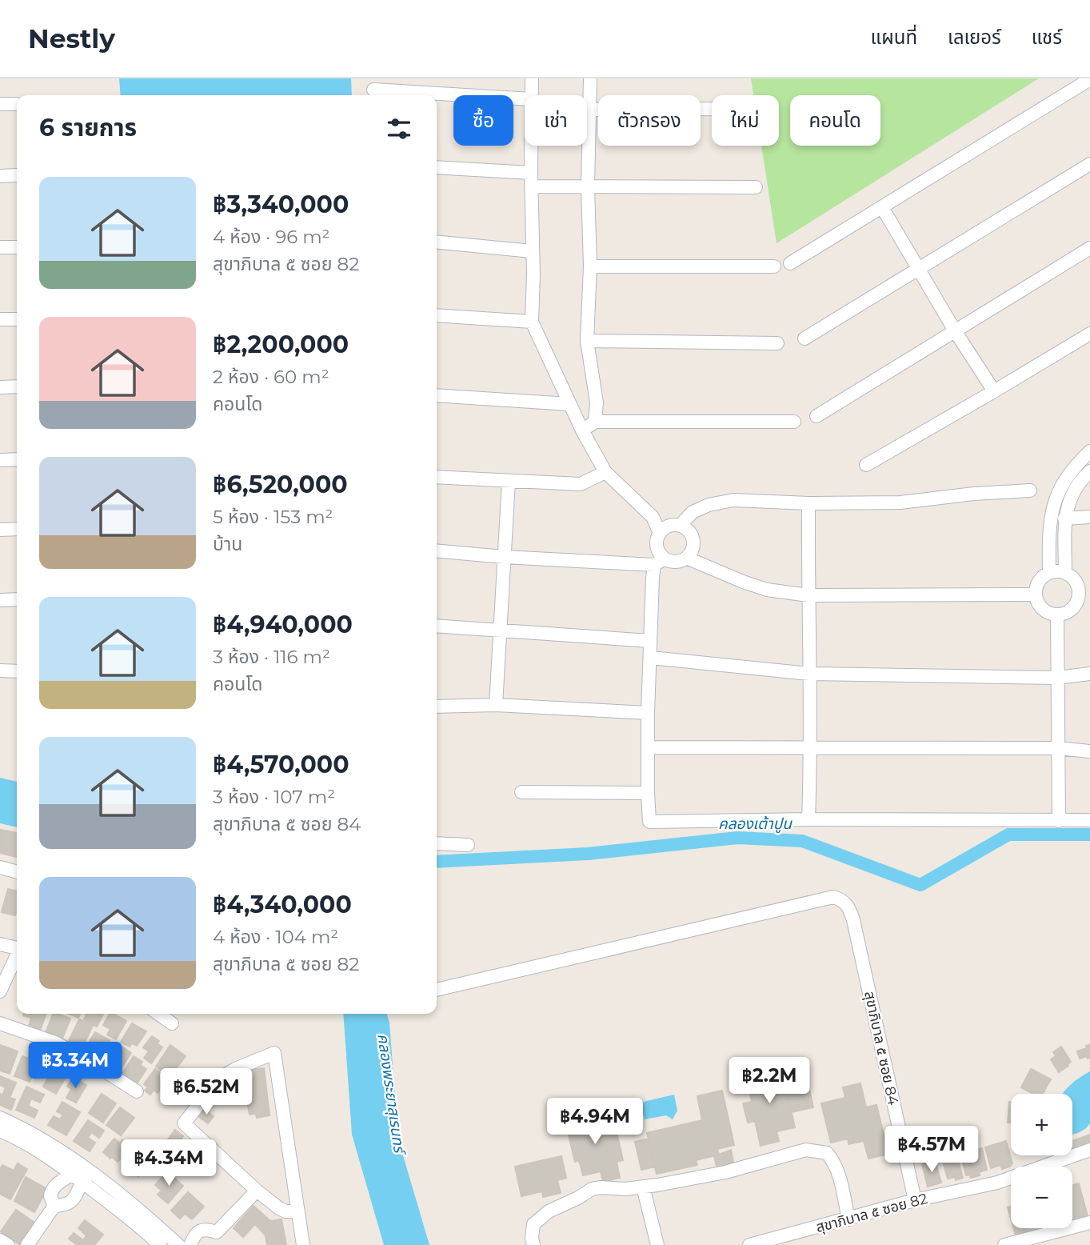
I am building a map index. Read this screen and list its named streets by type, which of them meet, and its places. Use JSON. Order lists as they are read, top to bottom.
{
  "streets": {
    "street": ["สุขาภิบาล ๕ ซอย 84", "สุขาภิบาล ๕ ซอย 82"]
  },
  "crossings": [
    ["สุขาภิบาล ๕ ซอย 84", "สุขาภิบาล ๕ ซอย 82"]
  ],
  "water": ["คลองเต้าปูน", "คลองพระยาสุเรนทร์"],
  "page": {
    "header": "Nestly",
    "nav": ["แผนที่", "เลเยอร์", "แชร์"],
    "chip": [
      "ซื้อ",
      "เช่า",
      "ตัวกรอง",
      "ใหม่",
      "คอนโด"
    ],
    "heading": "6 รายการ",
    "list": [
      {
        "name": "฿3,340,000",
        "note": "4 ห้อง · 96 m² · สุขาภิบาล ๕ ซอย 82"
      },
      {
        "name": "฿2,200,000",
        "note": "2 ห้อง · 60 m² · คอนโด"
      },
      {
        "name": "฿6,520,000",
        "note": "5 ห้อง · 153 m² · บ้าน"
      },
      {
        "name": "฿4,940,000",
        "note": "3 ห้อง · 116 m² · คอนโด"
      },
      {
        "name": "฿4,570,000",
        "note": "3 ห้อง · 107 m² · สุขาภิบาล ๕ ซอย 84"
      },
      {
        "name": "฿4,340,000",
        "note": "4 ห้อง · 104 m² · สุขาภิบาล ๕ ซอย 82"
      }
    ],
    "price": [
      "฿3.34M",
      "฿2.2M",
      "฿6.52M",
      "฿4.94M",
      "฿4.57M",
      "฿4.34M"
    ],
    "map_buttons": ["+", "−"]
  }
}
